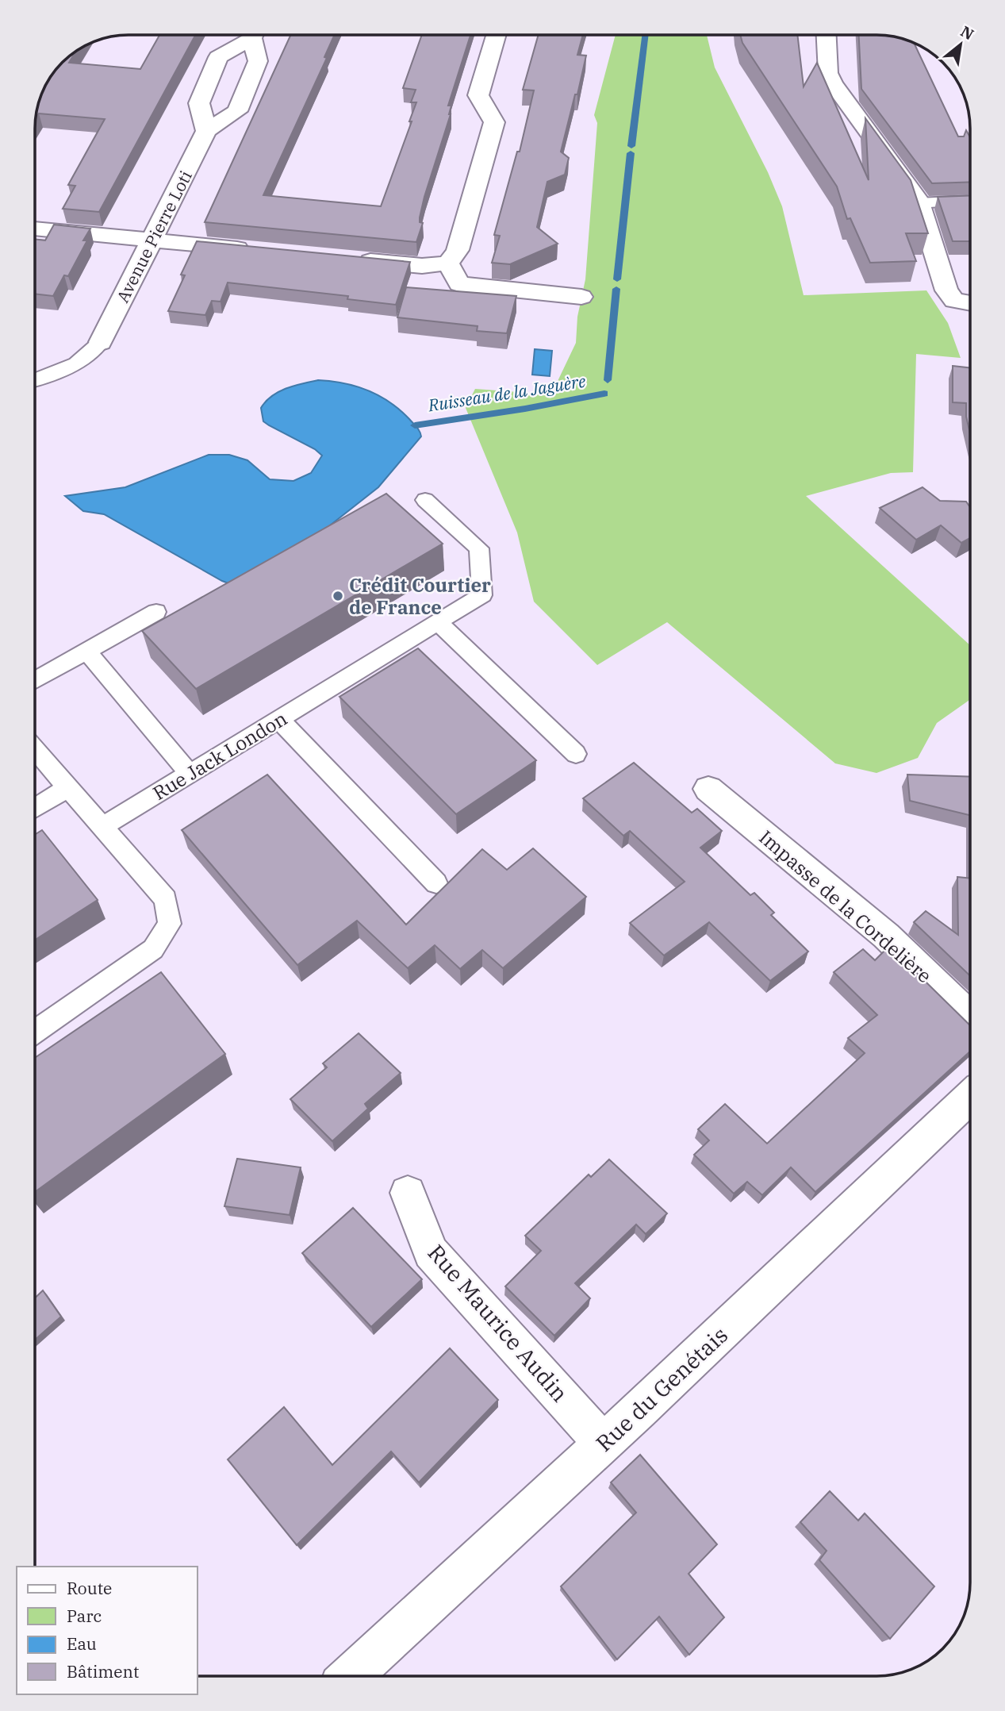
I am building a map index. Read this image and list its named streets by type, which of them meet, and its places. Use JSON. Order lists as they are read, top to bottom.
{
  "streets": {
    "street": [
      "Avenue Pierre Loti",
      "Impasse de la Cordelière",
      "Rue Maurice Audin",
      "Rue du Genétais"
    ],
    "lane": ["Rue Jack London"]
  },
  "crossings": [
    ["Rue Maurice Audin", "Rue du Genétais"]
  ],
  "water": ["Ruisseau de la Jaguère"],
  "places": ["Crédit Courtier de France"],
  "legend": [
    "Route",
    "Parc",
    "Eau",
    "Bâtiment"
  ],
  "north": "top right"
}
